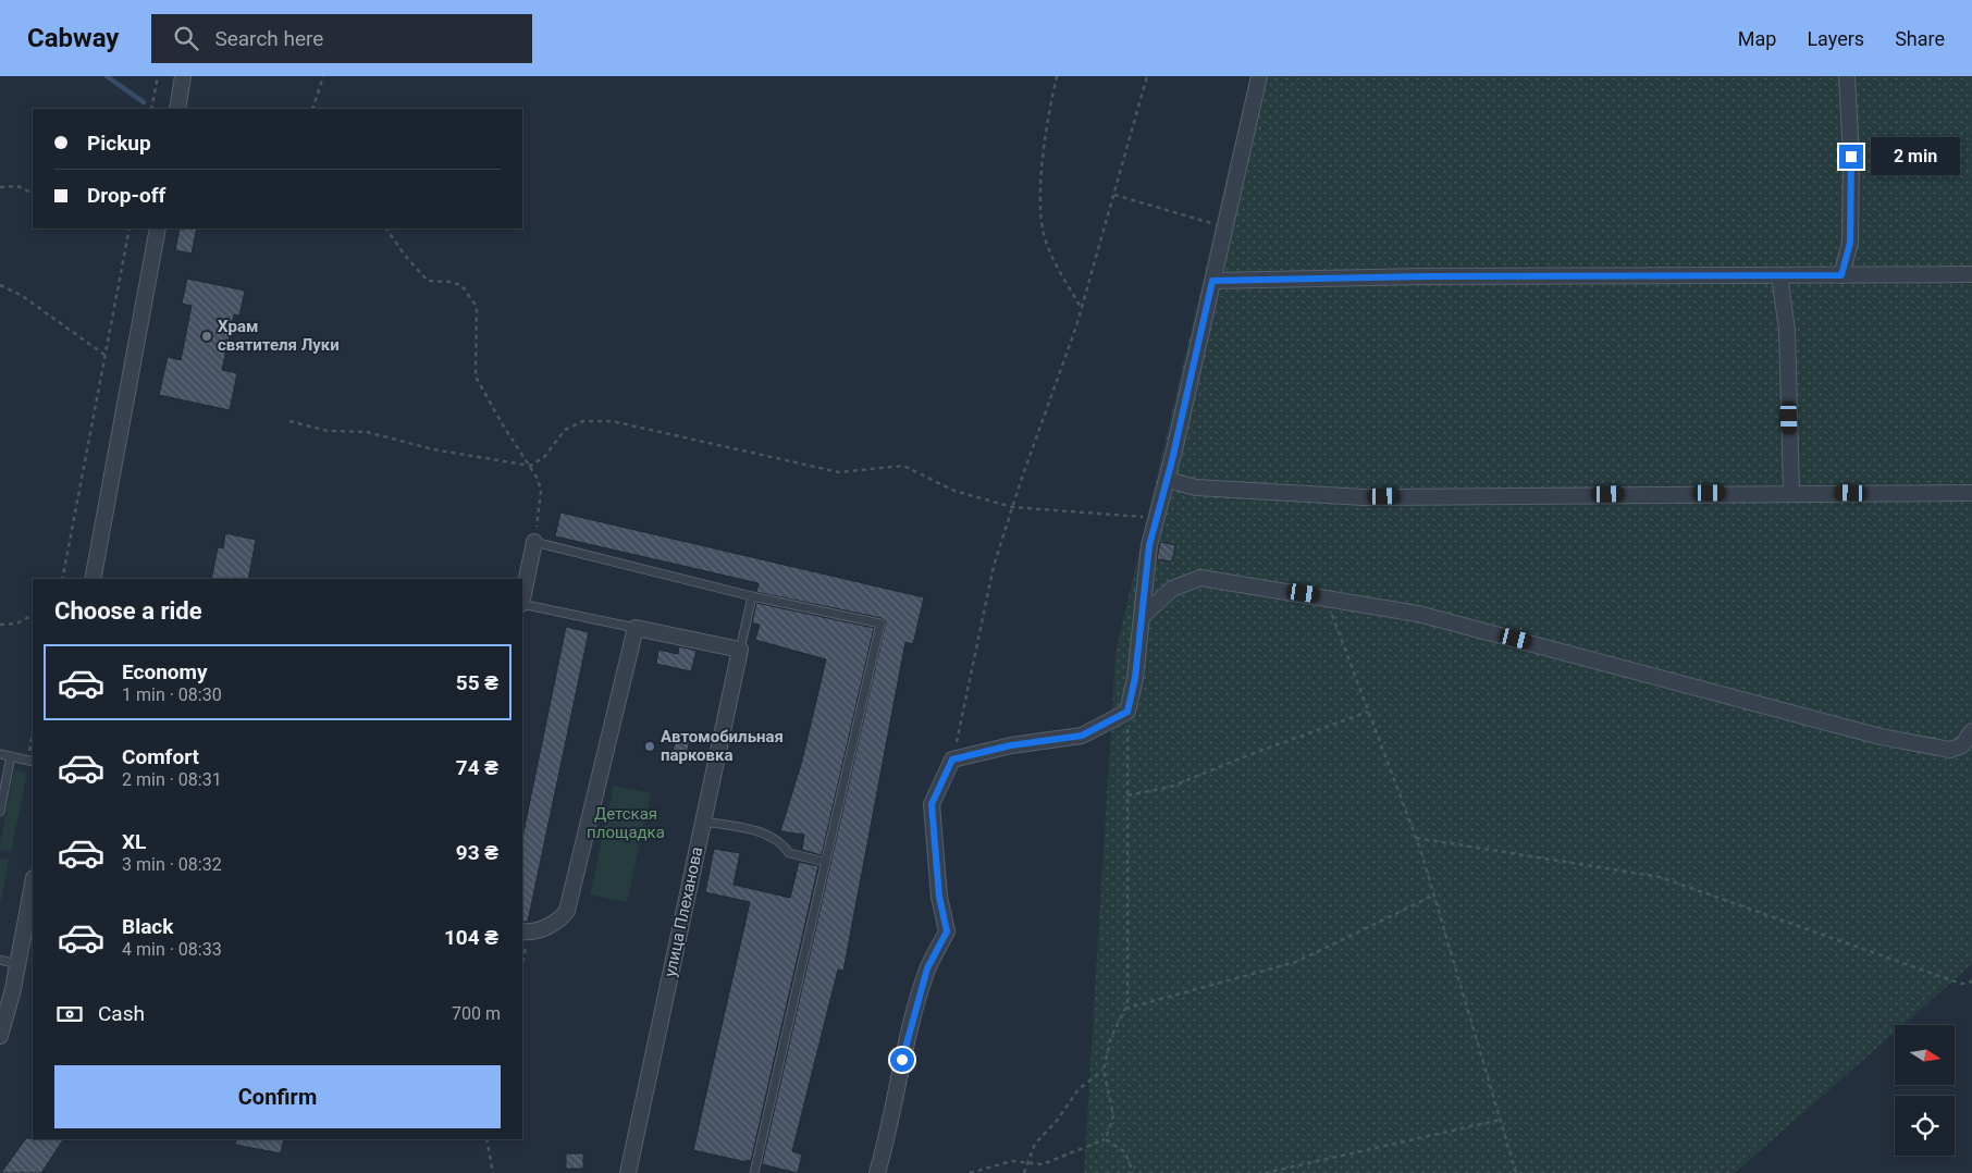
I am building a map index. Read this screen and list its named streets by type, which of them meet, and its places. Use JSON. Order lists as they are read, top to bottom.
{
  "streets": {
    "street": ["улица Плеханова"]
  },
  "parks": ["Детская площадка"],
  "places": ["Храм святителя Луки", "Автомобильная парковка"],
  "north": "right",
  "page": {
    "header": "Cabway",
    "search": "Search here",
    "nav": ["Map", "Layers", "Share"],
    "banner": ["Pickup", "Drop-off"],
    "bubble": "2 min",
    "heading": "Choose a ride",
    "list": [
      {
        "name": "Economy",
        "note": "1 min · 08:30",
        "value": "55 ₴"
      },
      {
        "name": "Comfort",
        "note": "2 min · 08:31",
        "value": "74 ₴"
      },
      {
        "name": "XL",
        "note": "3 min · 08:32",
        "value": "93 ₴"
      },
      {
        "name": "Black",
        "note": "4 min · 08:33",
        "value": "104 ₴"
      }
    ],
    "pay": ["Cash", "700 m"],
    "buttons": "Confirm"
  }
}
